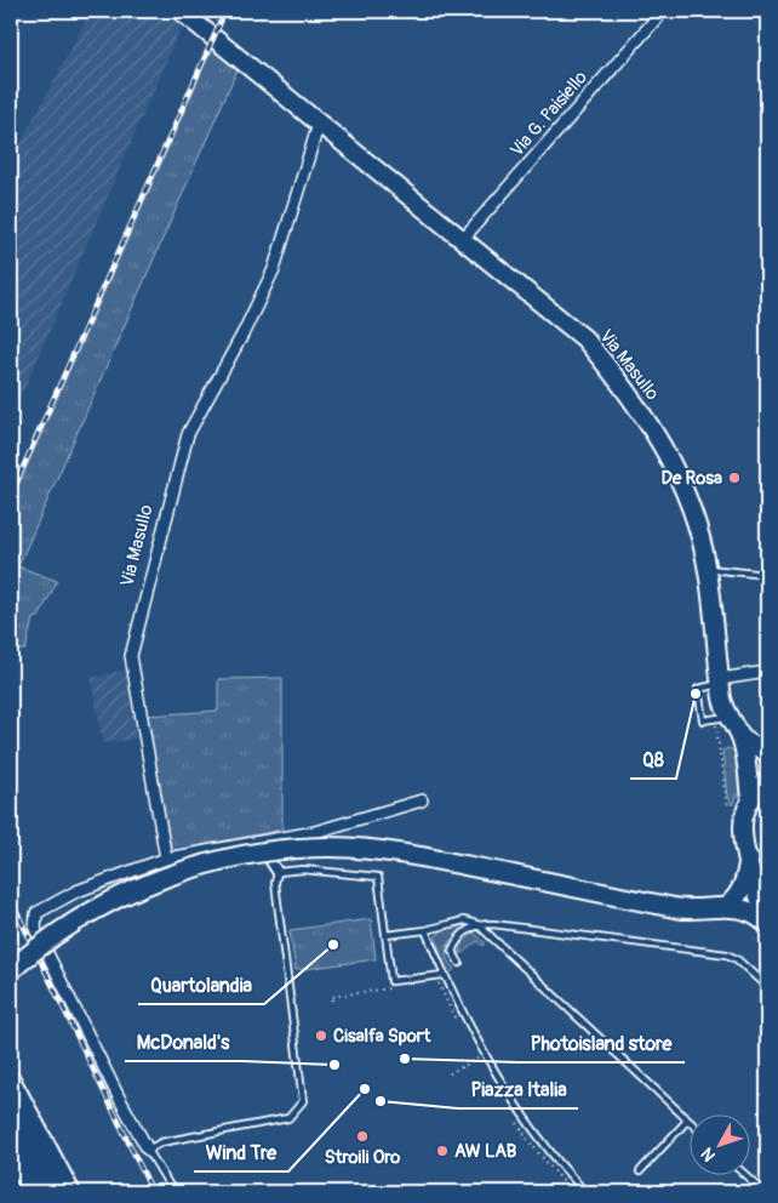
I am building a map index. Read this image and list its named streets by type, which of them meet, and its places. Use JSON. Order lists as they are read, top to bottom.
{
  "streets": {
    "main road": ["Via Masullo"],
    "street": ["Via G. Paisiello"]
  },
  "crossings": [
    ["Via G. Paisiello", "Via Masullo"]
  ],
  "places": [
    "De Rosa",
    "Q8",
    "Quartolandia",
    "Cisalfa Sport",
    "Photoisland store",
    "McDonald's",
    "Wind Tre",
    "Piazza Italia",
    "Stroili Oro",
    "AW LAB"
  ],
  "north": "bottom left"
}
